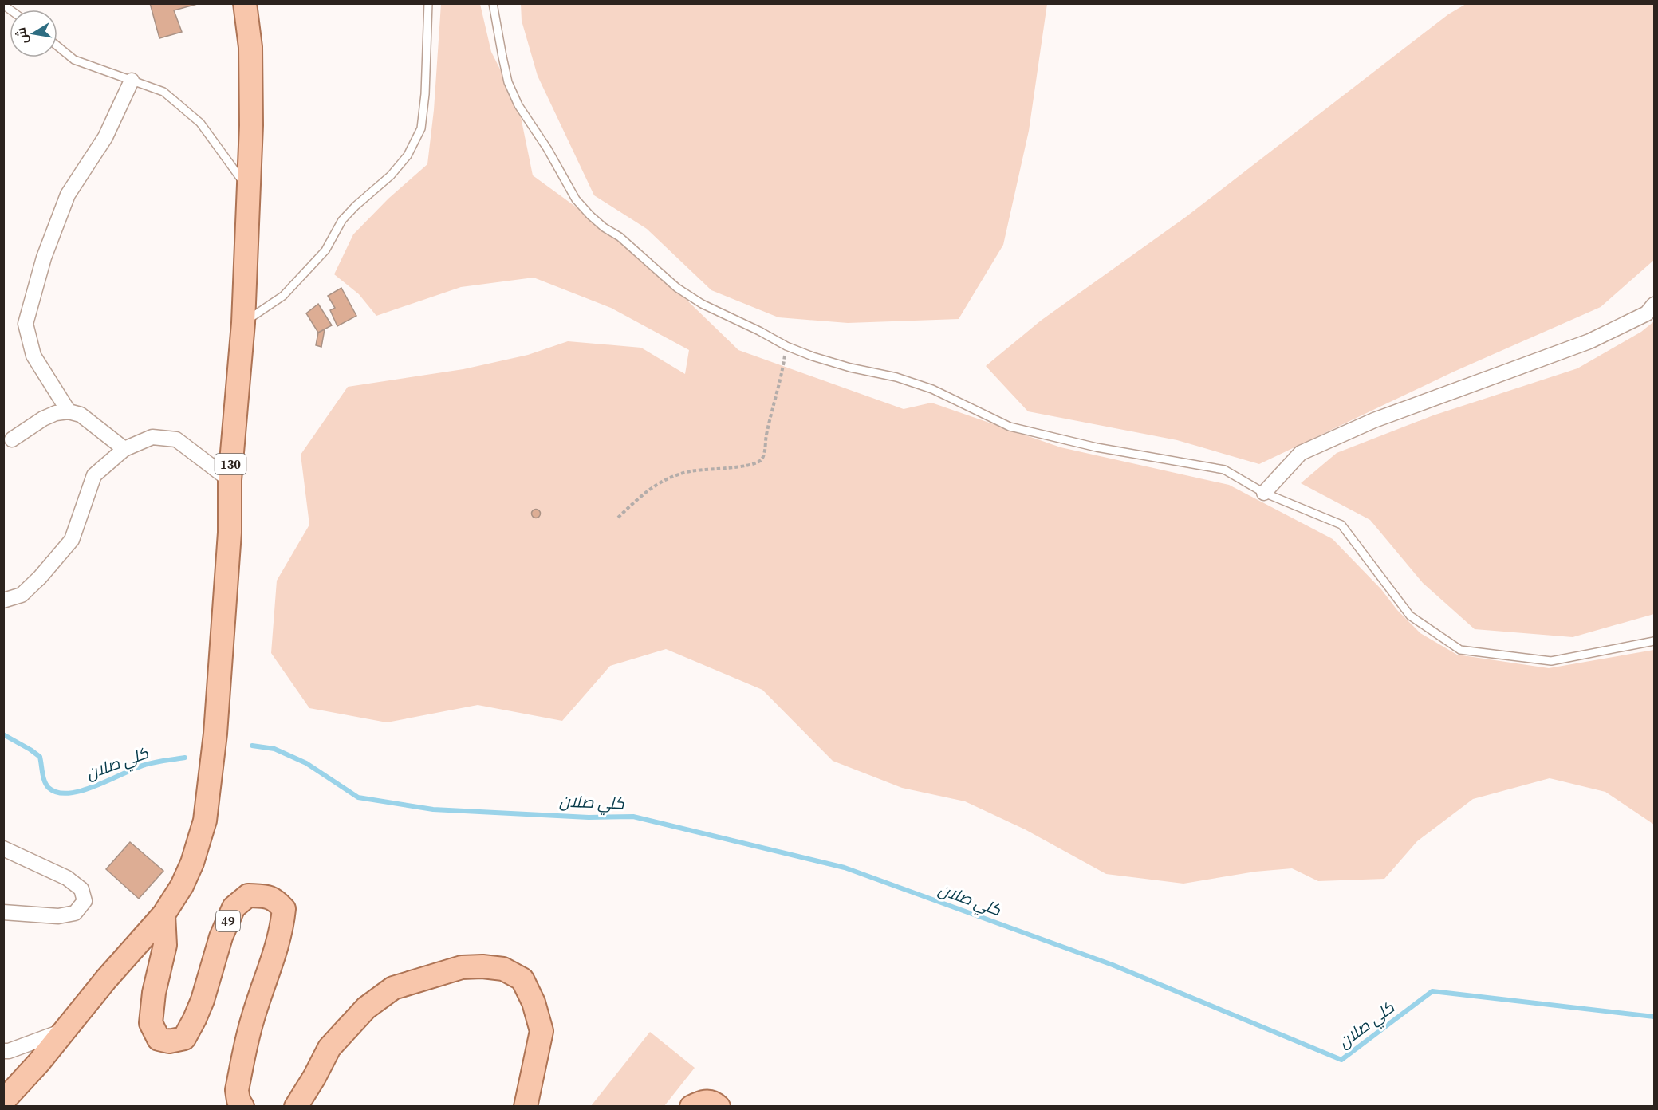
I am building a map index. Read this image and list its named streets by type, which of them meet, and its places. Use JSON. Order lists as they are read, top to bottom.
{
  "streets": {
    "main road": ["130", "49"]
  },
  "crossings": [
    ["130", "49"]
  ],
  "water": ["كلي صلان"],
  "north": "left"
}
